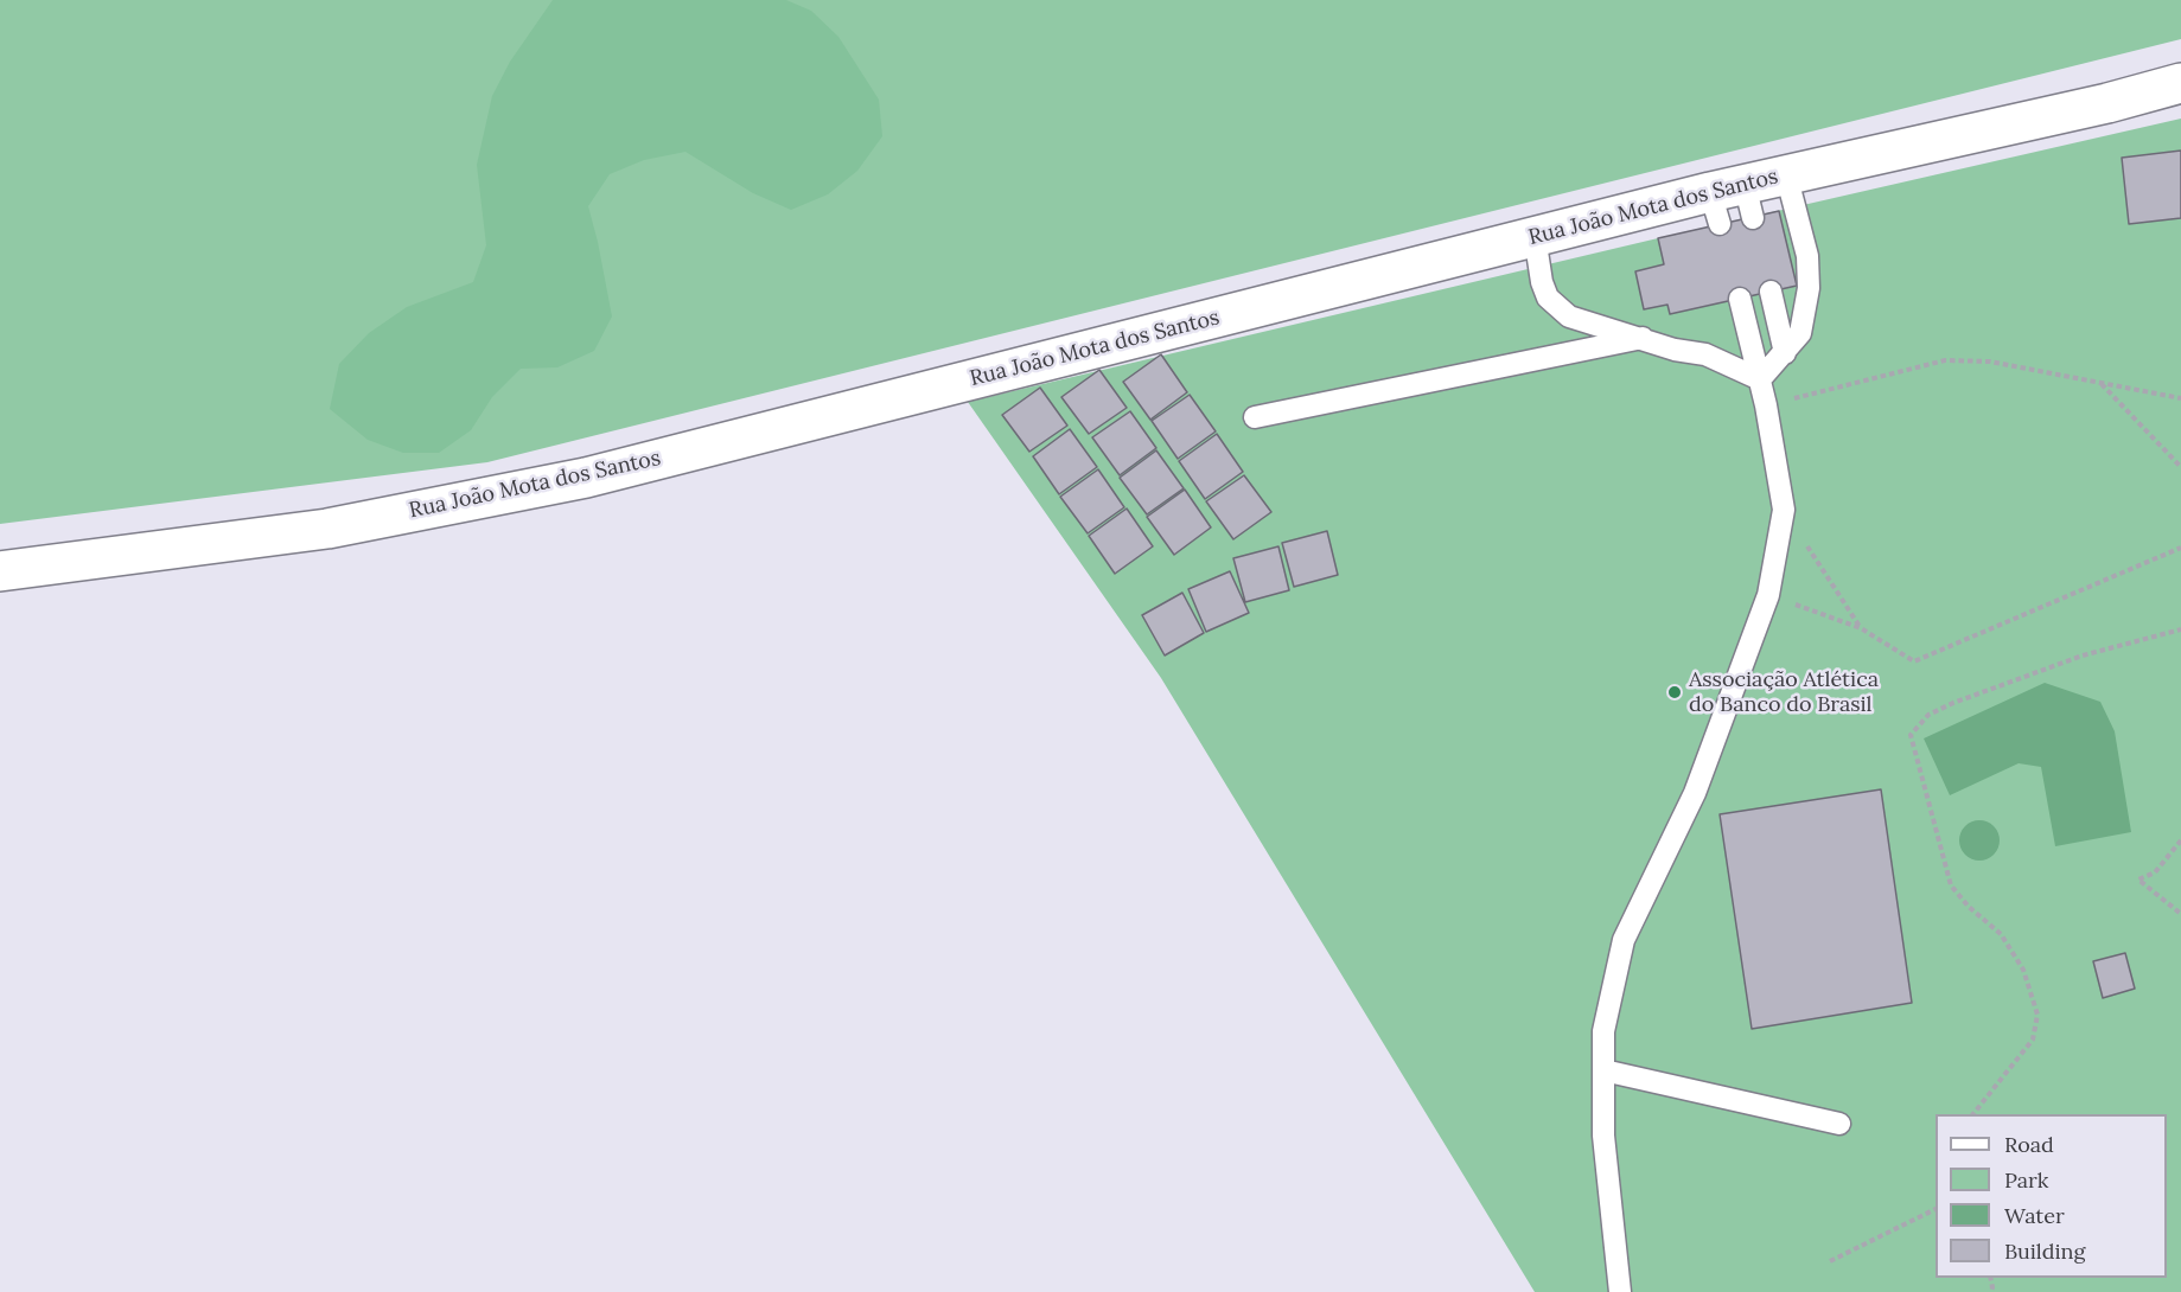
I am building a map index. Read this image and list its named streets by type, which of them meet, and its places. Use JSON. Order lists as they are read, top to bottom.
{
  "streets": {
    "street": ["Rua João Mota dos Santos"]
  },
  "places": ["Associação Atlética do Banco do Brasil"],
  "legend": [
    "Road",
    "Park",
    "Water",
    "Building"
  ]
}
